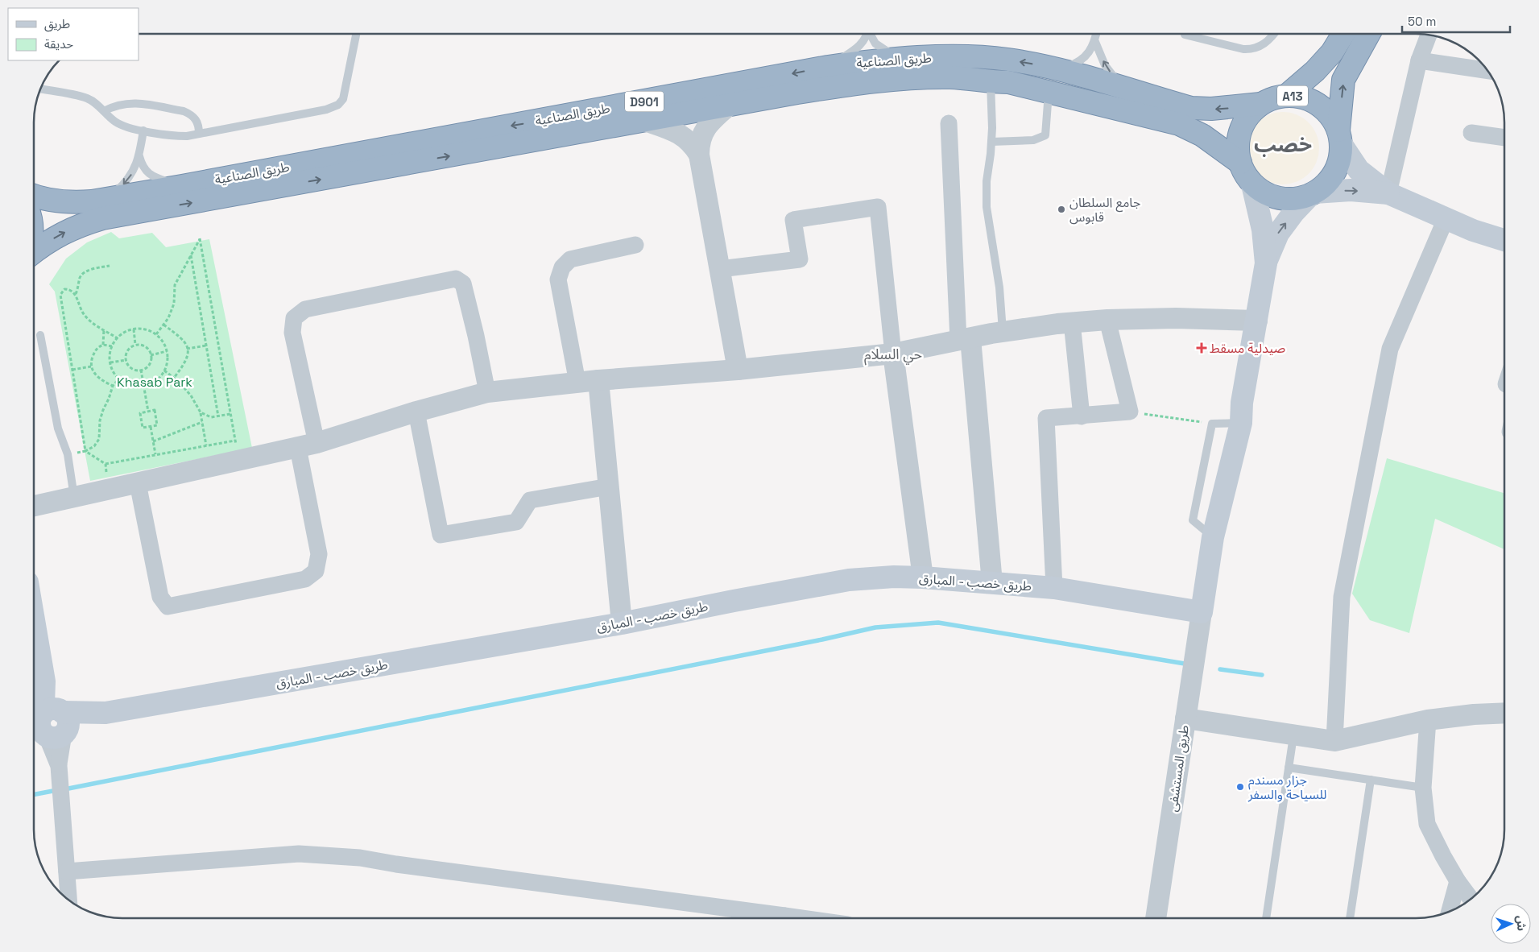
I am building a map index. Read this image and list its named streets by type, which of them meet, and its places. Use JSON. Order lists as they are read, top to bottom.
{
  "streets": {
    "highway": ["طريق الصناعية", "A13", "D901"],
    "main road": ["طريق خصب - المبارق"],
    "street": ["طريق المستشفى"]
  },
  "crossings": [
    ["طريق الصناعية", "A13"],
    ["طريق خصب - المبارق", "طريق المستشفى"]
  ],
  "districts": ["خصب", "حي السلام"],
  "parks": ["Khasab Park"],
  "places": {
    "other": ["جامع السلطان قابوس", "جزار مسندم للسياحة والسفر"],
    "health": ["صيدلية مسقط"]
  },
  "legend": ["طريق", "حديقة"],
  "scale_bar": "50 m",
  "north": "right"
}
